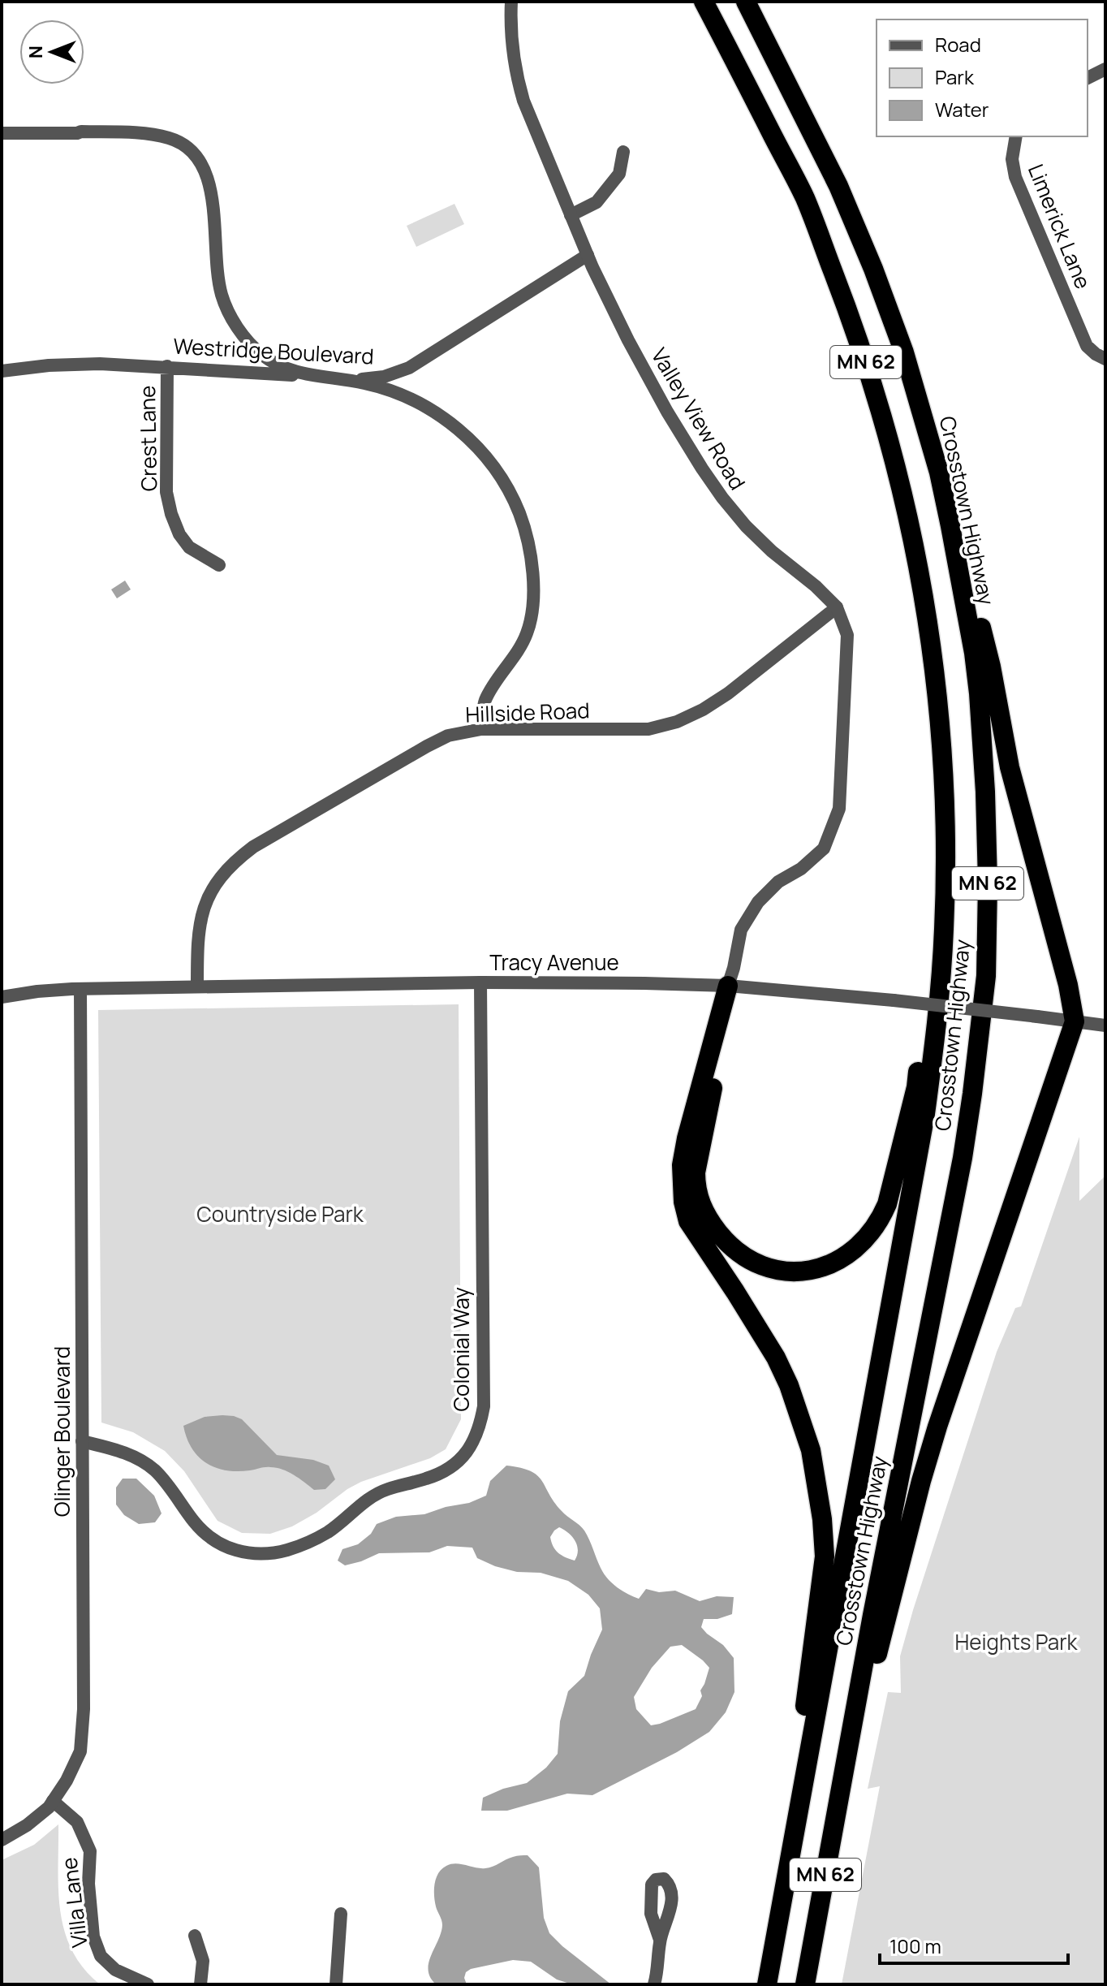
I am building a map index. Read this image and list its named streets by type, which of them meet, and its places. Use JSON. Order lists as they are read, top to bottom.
{
  "streets": {
    "highway": ["MN 62", "Crosstown Highway"],
    "street": [
      "Limerick Lane",
      "Westridge Boulevard",
      "Valley View Road",
      "Crest Lane",
      "Hillside Road",
      "Tracy Avenue",
      "Colonial Way",
      "Olinger Boulevard",
      "Villa Lane"
    ]
  },
  "crossings": [
    ["Westridge Boulevard", "Valley View Road"],
    ["Westridge Boulevard", "Crest Lane"],
    ["Valley View Road", "Hillside Road"],
    ["Valley View Road", "Tracy Avenue"],
    ["Hillside Road", "Tracy Avenue"],
    ["Tracy Avenue", "Colonial Way"],
    ["Tracy Avenue", "Olinger Boulevard"],
    ["Colonial Way", "Olinger Boulevard"],
    ["Olinger Boulevard", "Villa Lane"]
  ],
  "parks": ["Countryside Park", "Heights Park"],
  "legend": ["Road", "Park", "Water"],
  "scale_bar": "100 m",
  "north": "left"
}
